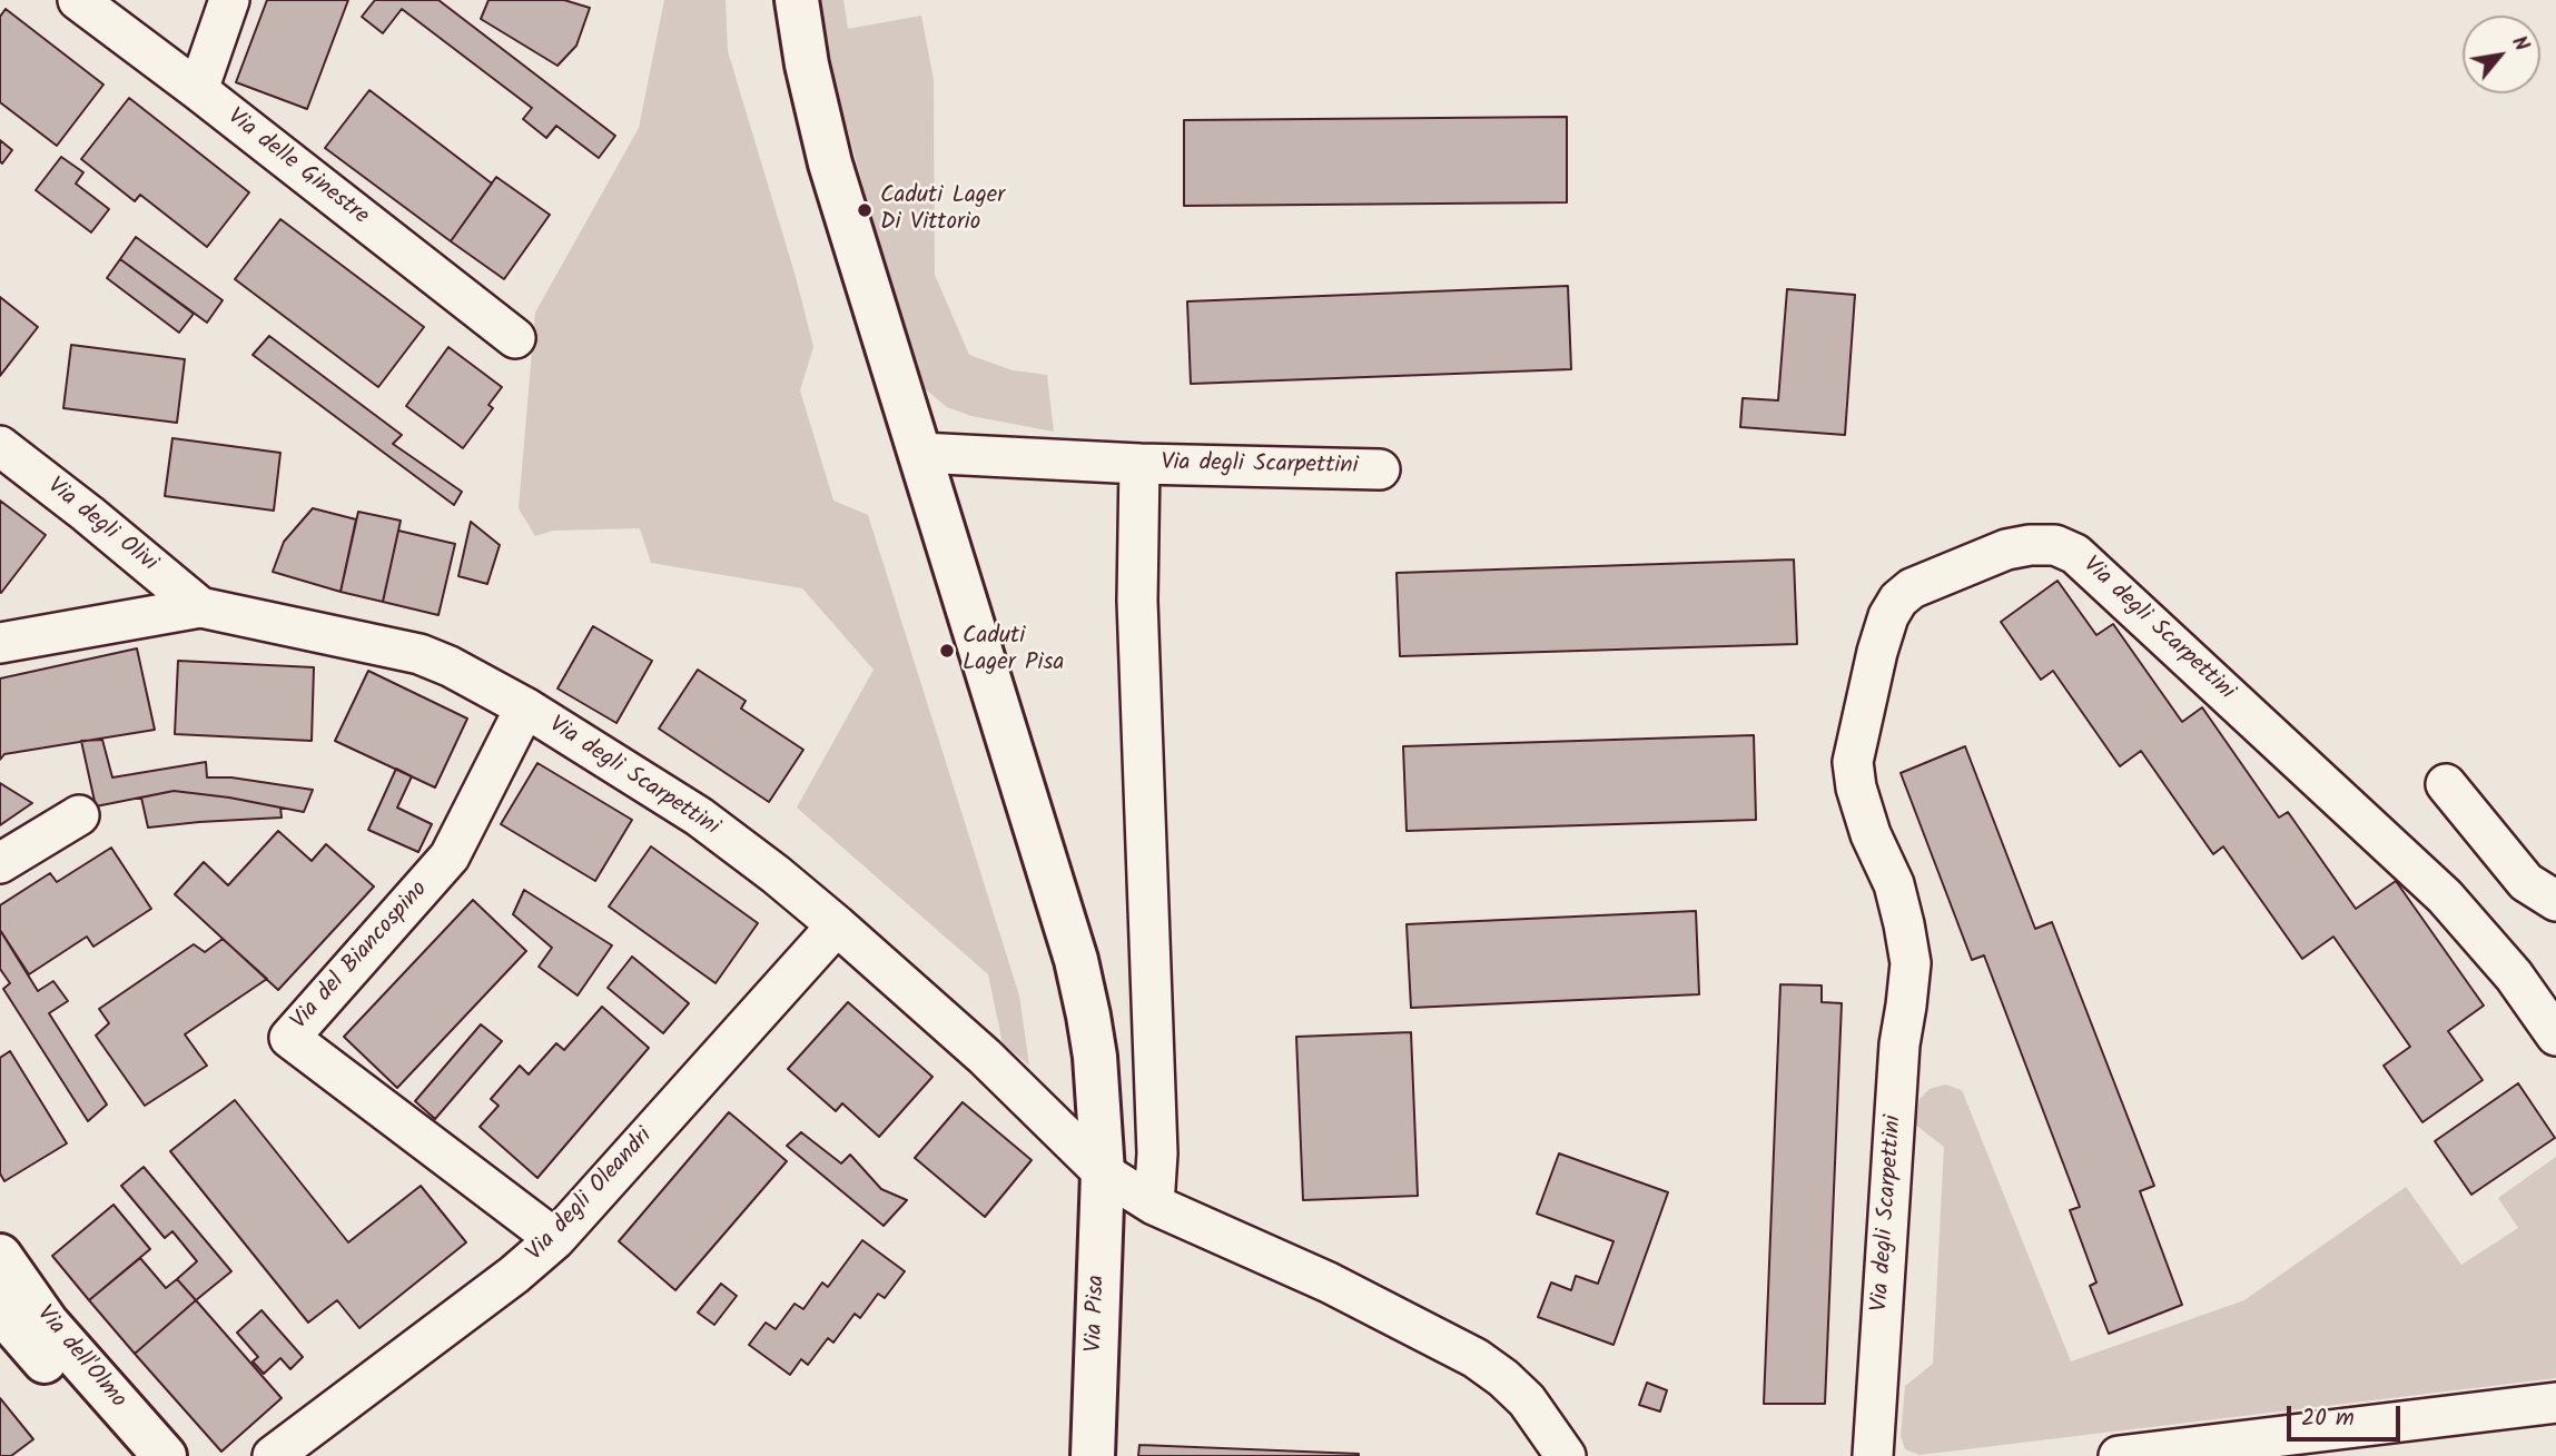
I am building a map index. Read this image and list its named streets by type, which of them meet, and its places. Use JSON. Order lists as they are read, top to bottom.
{
  "streets": {
    "main road": ["Via Pisa", "Via dell'Olmo"],
    "street": [
      "Via delle Ginestre",
      "Via degli Scarpettini",
      "Via degli Olivi",
      "Via del Biancospino",
      "Via degli Oleandri"
    ]
  },
  "crossings": [
    ["Via degli Scarpettini", "Via degli Olivi"],
    ["Via degli Scarpettini", "Via del Biancospino"],
    ["Via degli Scarpettini", "Via degli Oleandri"],
    ["Via degli Scarpettini", "Via Pisa"],
    ["Via del Biancospino", "Via degli Oleandri"]
  ],
  "places": ["Caduti Lager Di Vittorio", "Caduti Lager Pisa"],
  "scale_bar": "20 m",
  "north": "top right"
}
